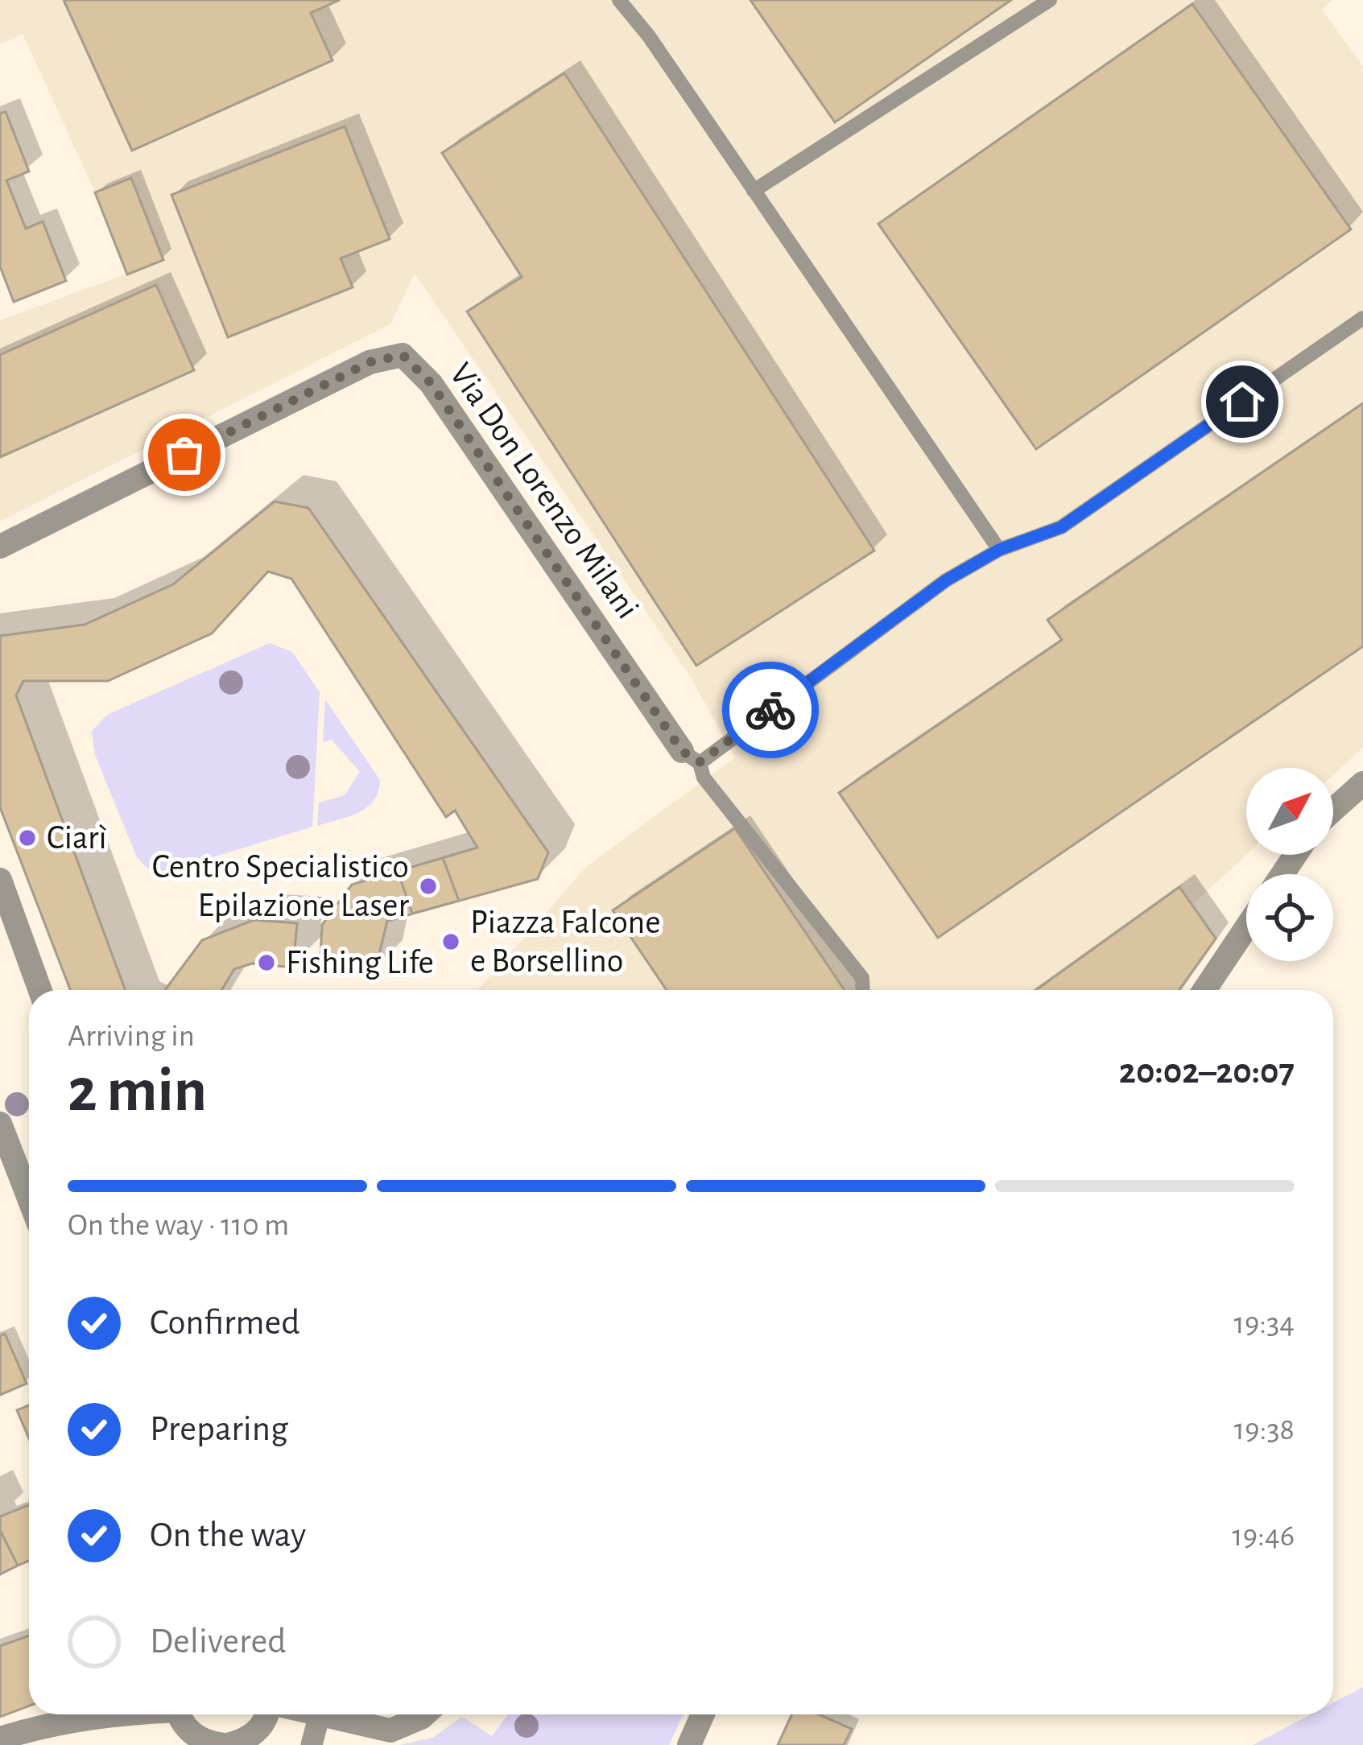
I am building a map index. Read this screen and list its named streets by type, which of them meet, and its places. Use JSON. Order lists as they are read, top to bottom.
{
  "streets": {
    "street": ["Via Don Lorenzo Milani"]
  },
  "places": [
    "Ciarì",
    "Centro Specialistico Epilazione Laser",
    "Piazza Falcone e Borsellino",
    "Fishing Life"
  ],
  "north": "top right",
  "page": {
    "heading": ["2 min", "Arriving in", "20:02–20:07"],
    "bar": "On the way · 110 m",
    "list": [
      ["Confirmed", "19:34"],
      ["Preparing", "19:38"],
      ["On the way", "19:46"],
      "Delivered"
    ]
  }
}
